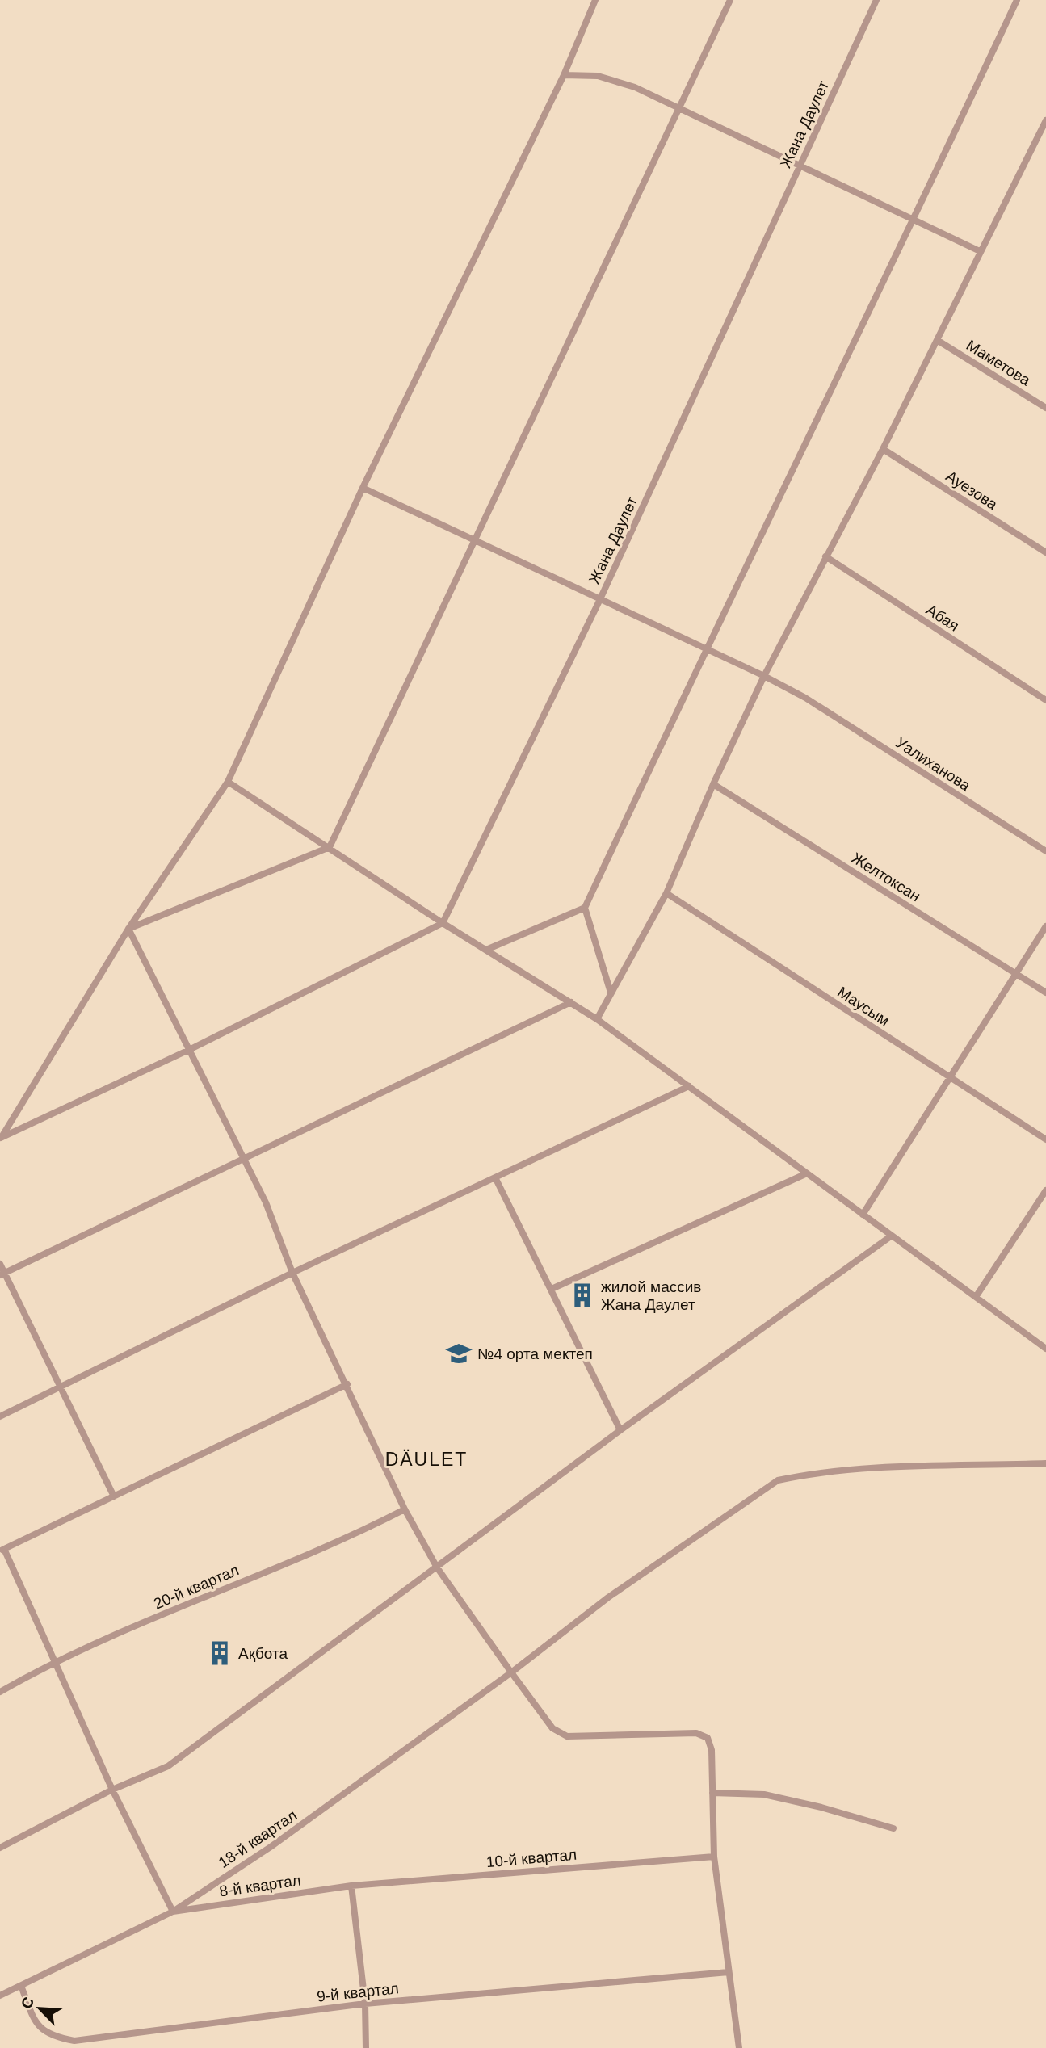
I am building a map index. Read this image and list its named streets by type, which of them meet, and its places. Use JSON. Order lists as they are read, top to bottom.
{
  "streets": {
    "street": [
      "Жана Даулет",
      "Маметова",
      "Ауезова",
      "Абая",
      "Уалиханова",
      "Желтоксан",
      "Маусым",
      "20-й квартал",
      "18-й квартал",
      "10-й квартал",
      "8-й квартал",
      "9-й квартал"
    ]
  },
  "crossings": [
    ["Жана Даулет", "Уалиханова"],
    ["18-й квартал", "8-й квартал"],
    ["18-й квартал", "9-й квартал"],
    ["10-й квартал", "8-й квартал"]
  ],
  "districts": ["DÄULET"],
  "places": {
    "building": ["жилой массив Жана Даулет", "Ақбота"],
    "school or university": ["№4 орта мектеп"]
  },
  "north": "top left"
}
